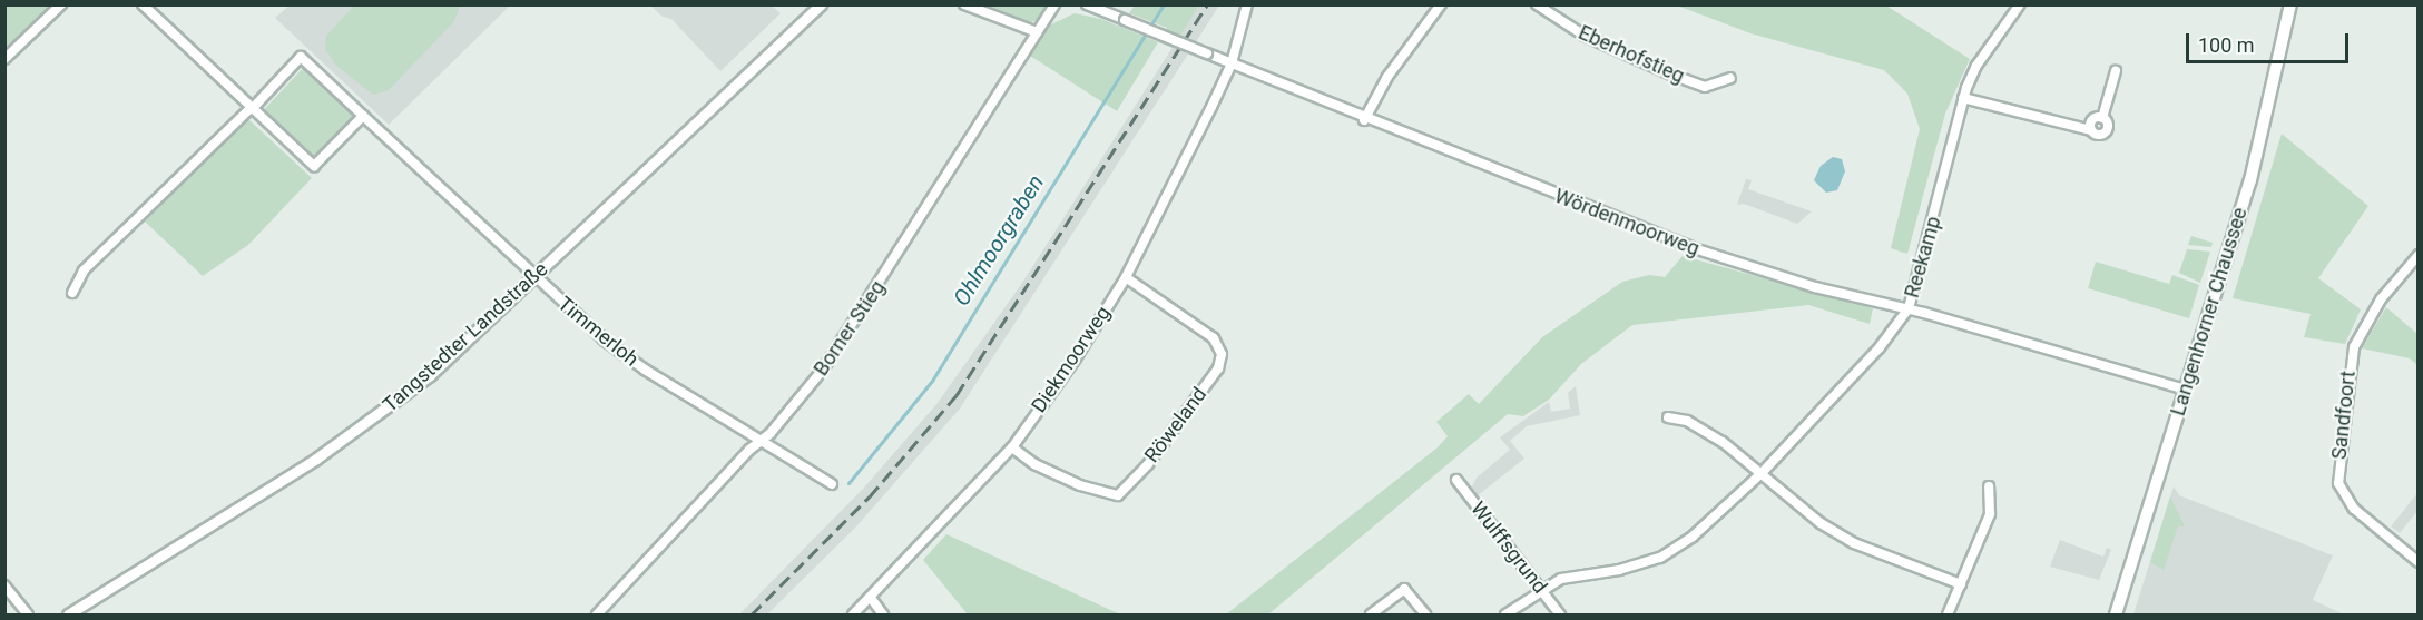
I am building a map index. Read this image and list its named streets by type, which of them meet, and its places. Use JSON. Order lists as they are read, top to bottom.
{
  "streets": {
    "main road": ["Langenhorner Chaussee"],
    "street": [
      "Eberhofstieg",
      "Wördenmoorweg",
      "Reekamp",
      "Borner Stieg",
      "Timmerloh",
      "Tangstedter Landstraße",
      "Diekmoorweg",
      "Sandfoort",
      "Röweland",
      "Wulffsgrund"
    ]
  },
  "crossings": [
    ["Wördenmoorweg", "Reekamp"],
    ["Wördenmoorweg", "Langenhorner Chaussee"],
    ["Wördenmoorweg", "Diekmoorweg"],
    ["Reekamp", "Wulffsgrund"],
    ["Borner Stieg", "Timmerloh"],
    ["Timmerloh", "Tangstedter Landstraße"],
    ["Diekmoorweg", "Röweland"]
  ],
  "water": ["Ohlmoorgraben"],
  "scale_bar": "100 m"
}
